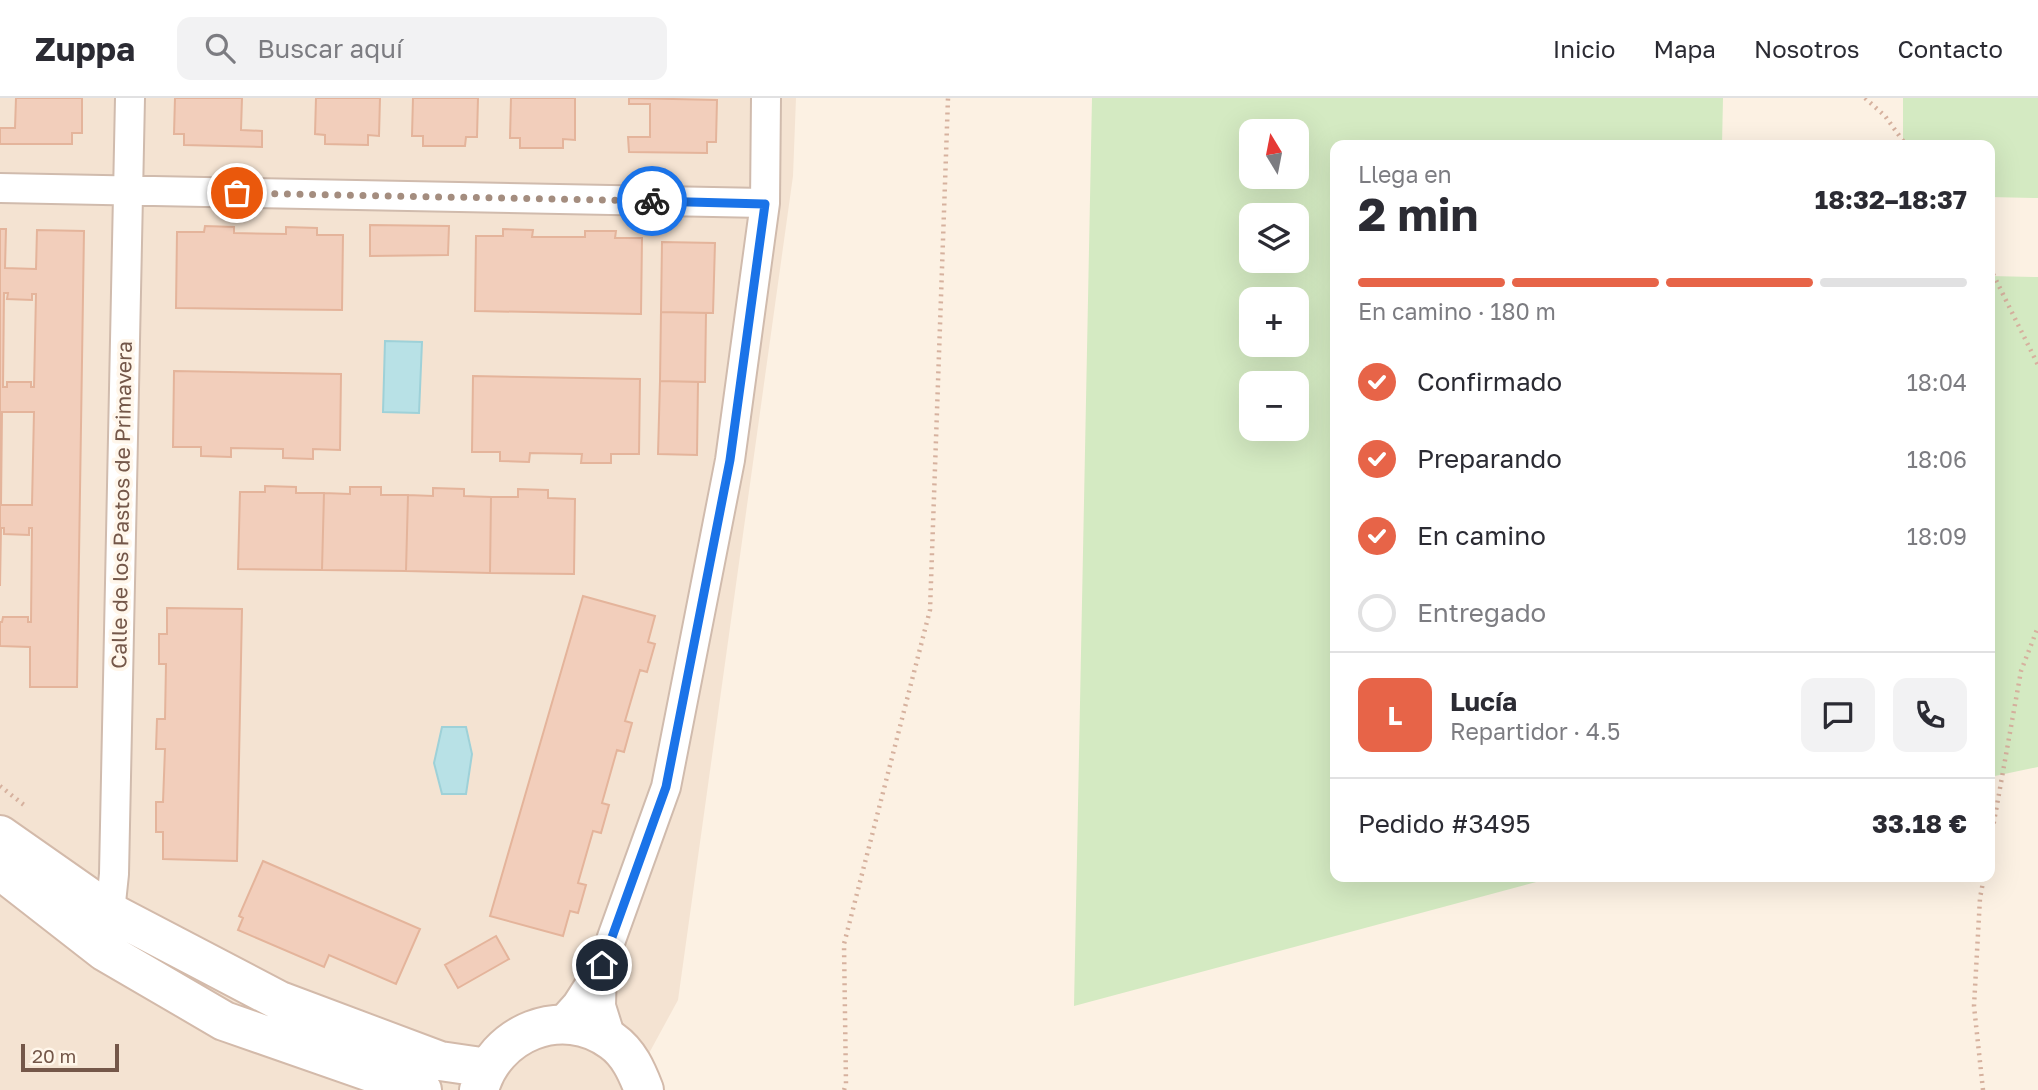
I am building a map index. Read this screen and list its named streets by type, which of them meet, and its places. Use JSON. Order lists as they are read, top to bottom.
{
  "streets": {
    "street": ["Calle de los Pastos de Primavera"]
  },
  "scale_bar": "20 m",
  "north": "top",
  "page": {
    "header": "Zuppa",
    "search": "Buscar aquí",
    "nav": [
      "Inicio",
      "Mapa",
      "Nosotros",
      "Contacto"
    ],
    "map_buttons": ["+", "−"],
    "heading": ["2 min", "Llega en", "18:32–18:37"],
    "panel": [
      "Lucía",
      "Repartidor · 4.5",
      "Pedido #3495",
      "33.18 €"
    ],
    "bar": "En camino · 180 m",
    "list": [
      ["Confirmado", "18:04"],
      ["Preparando", "18:06"],
      ["En camino", "18:09"],
      "Entregado"
    ],
    "round": "L",
    "scale": "20 m"
  }
}
